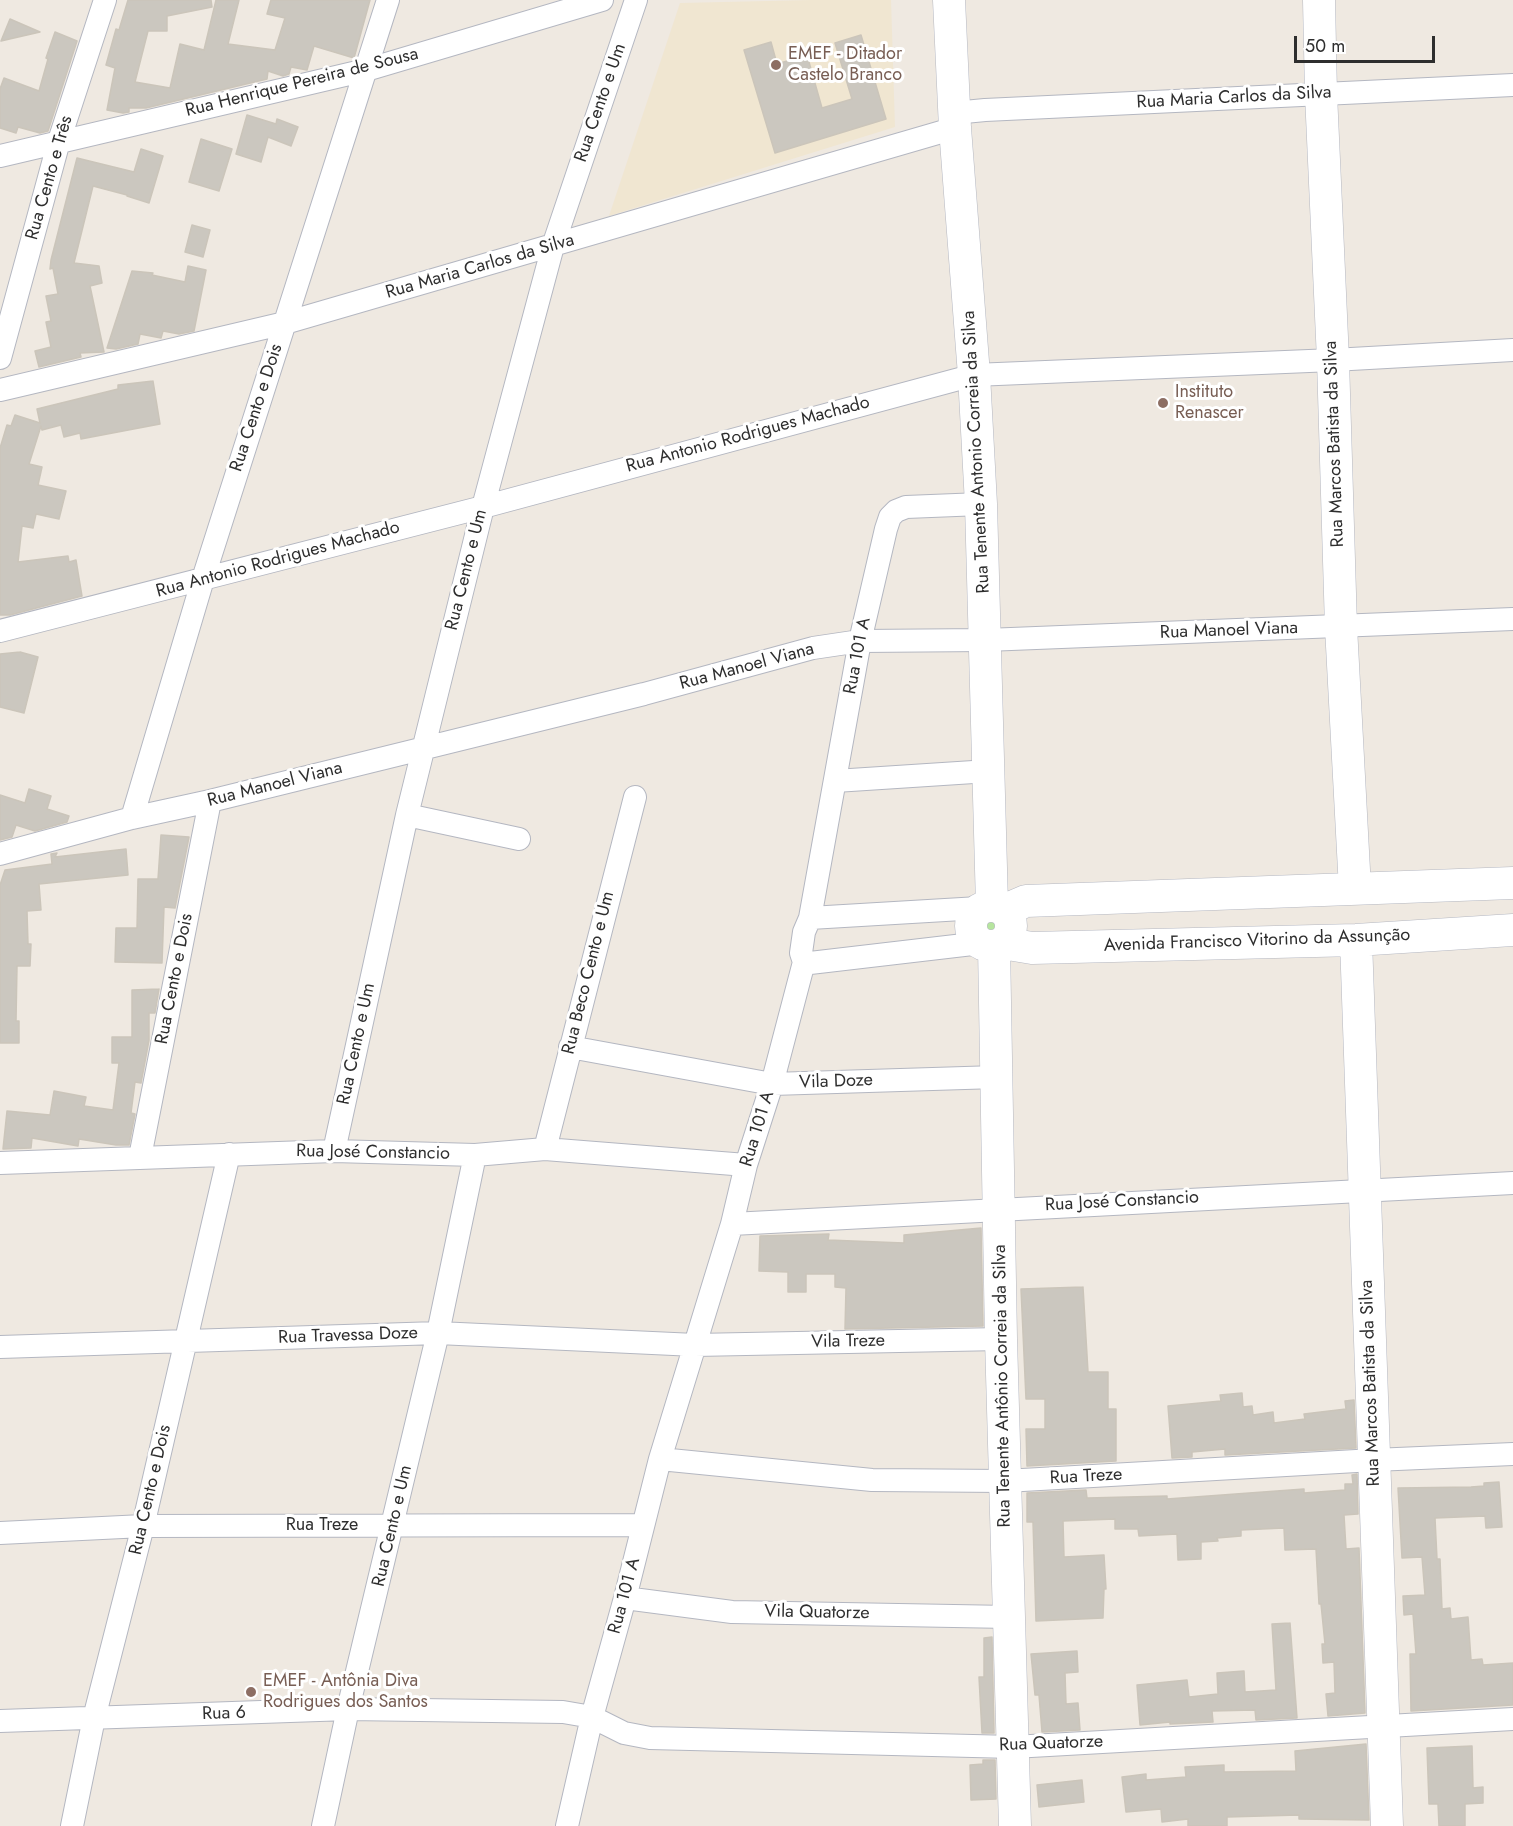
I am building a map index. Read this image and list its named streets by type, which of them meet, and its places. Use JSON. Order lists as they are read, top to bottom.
{
  "streets": {
    "main road": [
      "Rua Marcos Batista da Silva",
      "Rua Tenente Antonio Correia da Silva",
      "Avenida Francisco Vitorino da Assunção",
      "Rua Tenente Antônio Correia da Silva"
    ],
    "street": [
      "Rua Henrique Pereira de Sousa",
      "Rua Maria Carlos da Silva",
      "Rua Cento e Um",
      "Rua Cento e Três",
      "Rua Cento e Dois",
      "Rua Antonio Rodrigues Machado",
      "Rua Manoel Viana",
      "Rua 101 A",
      "Rua Beco Cento e Um",
      "Vila Doze",
      "Rua José Constancio",
      "Rua Travessa Doze",
      "Vila Treze",
      "Rua Treze",
      "Vila Quatorze",
      "Rua 6",
      "Rua Quatorze"
    ]
  },
  "crossings": [
    ["Rua Henrique Pereira de Sousa", "Rua Cento e Três"],
    ["Rua Henrique Pereira de Sousa", "Rua Cento e Dois"],
    ["Rua Maria Carlos da Silva", "Rua Cento e Um"],
    ["Rua Maria Carlos da Silva", "Rua Cento e Dois"],
    ["Rua Maria Carlos da Silva", "Rua Marcos Batista da Silva"],
    ["Rua Maria Carlos da Silva", "Rua Tenente Antonio Correia da Silva"],
    ["Rua Cento e Um", "Rua Antonio Rodrigues Machado"],
    ["Rua Cento e Um", "Rua Manoel Viana"],
    ["Rua Cento e Um", "Rua José Constancio"],
    ["Rua Cento e Um", "Rua Travessa Doze"],
    ["Rua Cento e Um", "Rua Treze"],
    ["Rua Cento e Um", "Rua 6"],
    ["Rua Cento e Dois", "Rua Antonio Rodrigues Machado"],
    ["Rua Cento e Dois", "Rua Manoel Viana"],
    ["Rua Cento e Dois", "Rua José Constancio"],
    ["Rua Cento e Dois", "Rua Travessa Doze"],
    ["Rua Cento e Dois", "Rua Treze"],
    ["Rua Cento e Dois", "Rua 6"],
    ["Rua Antonio Rodrigues Machado", "Rua Marcos Batista da Silva"],
    ["Rua Antonio Rodrigues Machado", "Rua Tenente Antonio Correia da Silva"],
    ["Rua Marcos Batista da Silva", "Rua Manoel Viana"],
    ["Rua Marcos Batista da Silva", "Avenida Francisco Vitorino da Assunção"],
    ["Rua Marcos Batista da Silva", "Rua José Constancio"],
    ["Rua Marcos Batista da Silva", "Rua Treze"],
    ["Rua Marcos Batista da Silva", "Rua Quatorze"],
    ["Rua Tenente Antonio Correia da Silva", "Rua Manoel Viana"],
    ["Rua Tenente Antonio Correia da Silva", "Rua 101 A"],
    ["Rua Tenente Antonio Correia da Silva", "Avenida Francisco Vitorino da Assunção"],
    ["Rua Tenente Antonio Correia da Silva", "Rua Tenente Antônio Correia da Silva"],
    ["Rua Manoel Viana", "Rua 101 A"],
    ["Rua 101 A", "Vila Doze"],
    ["Rua 101 A", "Rua José Constancio"],
    ["Rua 101 A", "Rua Travessa Doze"],
    ["Rua 101 A", "Vila Treze"],
    ["Rua 101 A", "Rua Treze"],
    ["Rua 101 A", "Vila Quatorze"],
    ["Rua 101 A", "Rua 6"],
    ["Rua 101 A", "Rua Quatorze"],
    ["Avenida Francisco Vitorino da Assunção", "Rua Tenente Antônio Correia da Silva"],
    ["Rua Beco Cento e Um", "Vila Doze"],
    ["Rua Beco Cento e Um", "Rua José Constancio"],
    ["Vila Doze", "Rua Tenente Antônio Correia da Silva"],
    ["Rua José Constancio", "Rua Tenente Antônio Correia da Silva"],
    ["Rua Travessa Doze", "Vila Treze"],
    ["Vila Treze", "Rua Tenente Antônio Correia da Silva"],
    ["Rua Tenente Antônio Correia da Silva", "Rua Treze"],
    ["Rua Tenente Antônio Correia da Silva", "Vila Quatorze"],
    ["Rua Tenente Antônio Correia da Silva", "Rua Quatorze"],
    ["Rua 6", "Rua Quatorze"]
  ],
  "places": ["EMEF - Ditador Castelo Branco", "Instituto Renascer", "EMEF - Antônia Diva Rodrigues dos Santos"],
  "scale_bar": "50 m"
}
